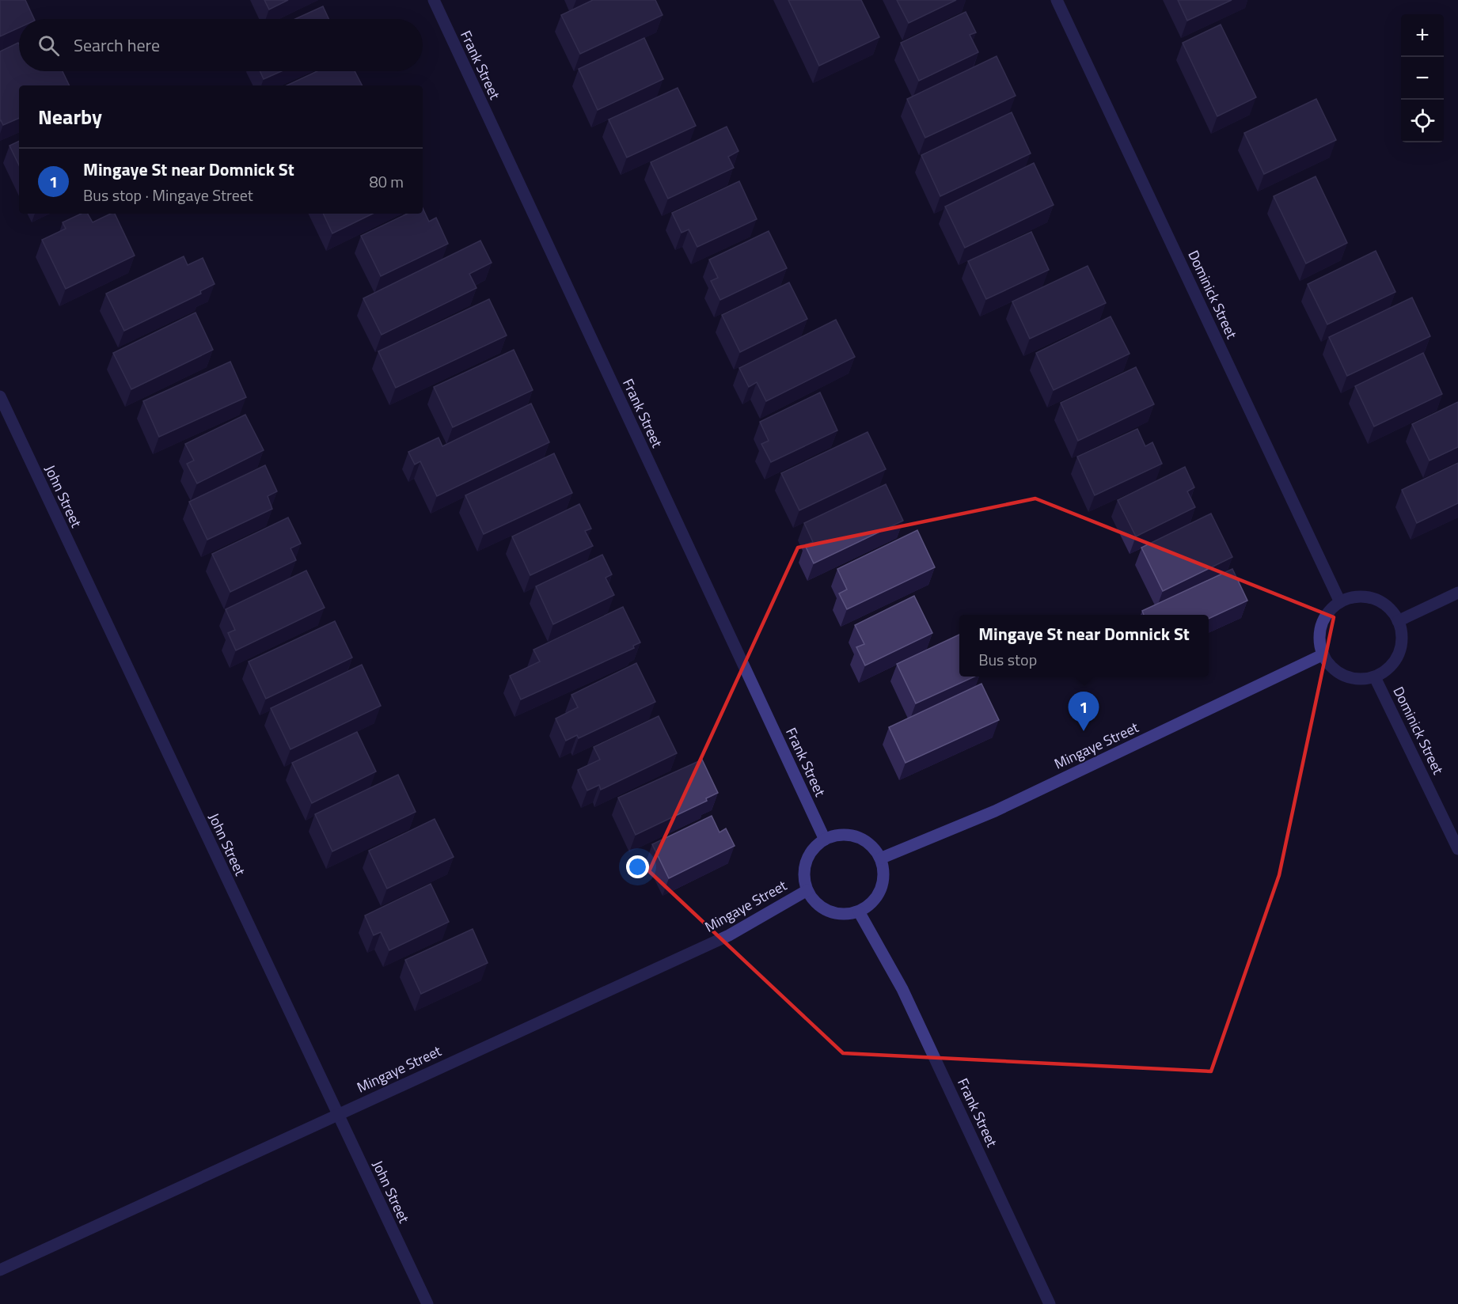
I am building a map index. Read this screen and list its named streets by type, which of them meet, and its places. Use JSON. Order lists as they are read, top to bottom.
{
  "streets": {
    "street": [
      "Frank Street",
      "Dominick Street",
      "John Street",
      "Mingaye Street"
    ]
  },
  "crossings": [
    ["Frank Street", "Mingaye Street"],
    ["Dominick Street", "Mingaye Street"],
    ["John Street", "Mingaye Street"]
  ],
  "page": {
    "map_buttons": ["+", "−"],
    "search": "Search here",
    "heading": "Nearby",
    "list": [
      {
        "mark": "1",
        "name": "Mingaye St near Domnick St",
        "note": "Bus stop · Mingaye Street",
        "value": "80 m"
      }
    ],
    "popup": ["Mingaye St near Domnick St", "Bus stop"],
    "pins": "1"
  }
}
